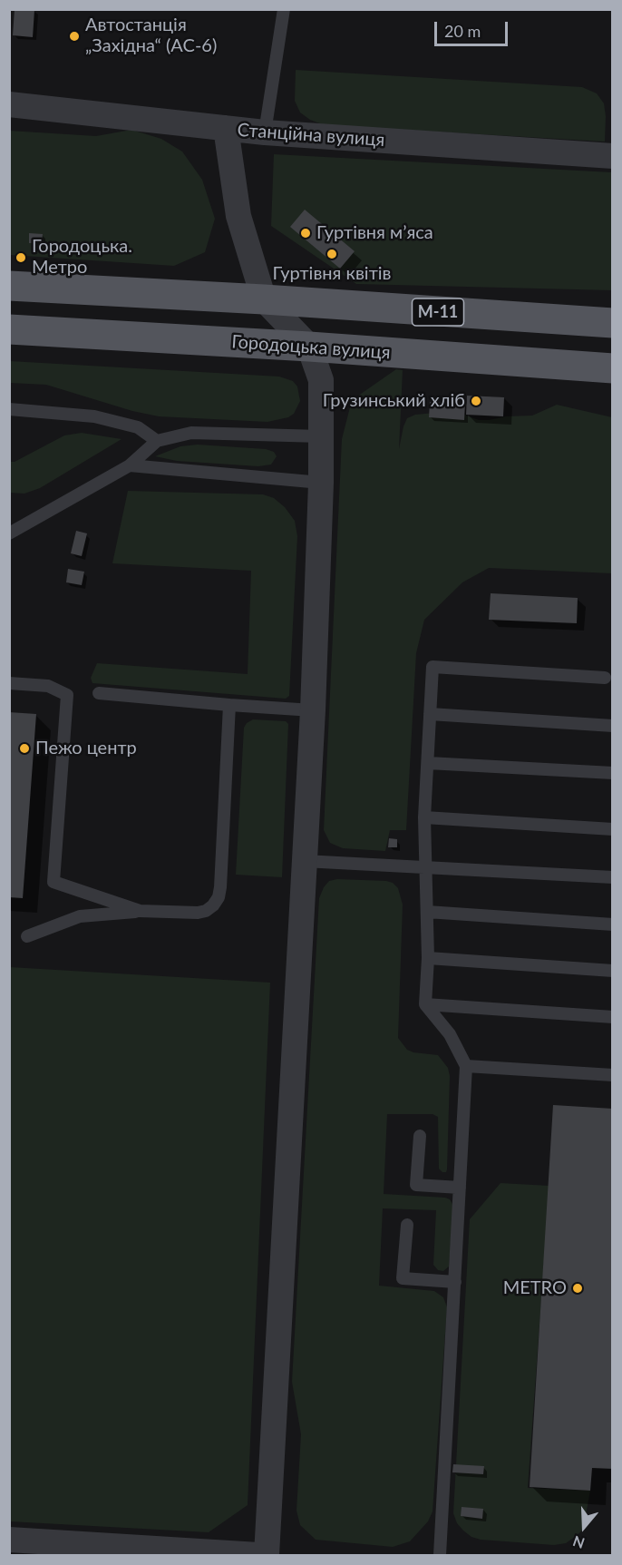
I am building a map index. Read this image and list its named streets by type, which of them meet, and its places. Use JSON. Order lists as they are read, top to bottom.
{
  "streets": {
    "main road": ["М-11", "Городоцька вулиця"],
    "street": ["Станційна вулиця"]
  },
  "places": [
    "Автостанція „Західна“ (АС-6)",
    "Гуртівня мʼяса",
    "Гуртівня квітів",
    "Городоцька. Метро",
    "Грузинський хліб",
    "Пежо центр",
    "METRO"
  ],
  "scale_bar": "20 m",
  "north": "bottom"
}
